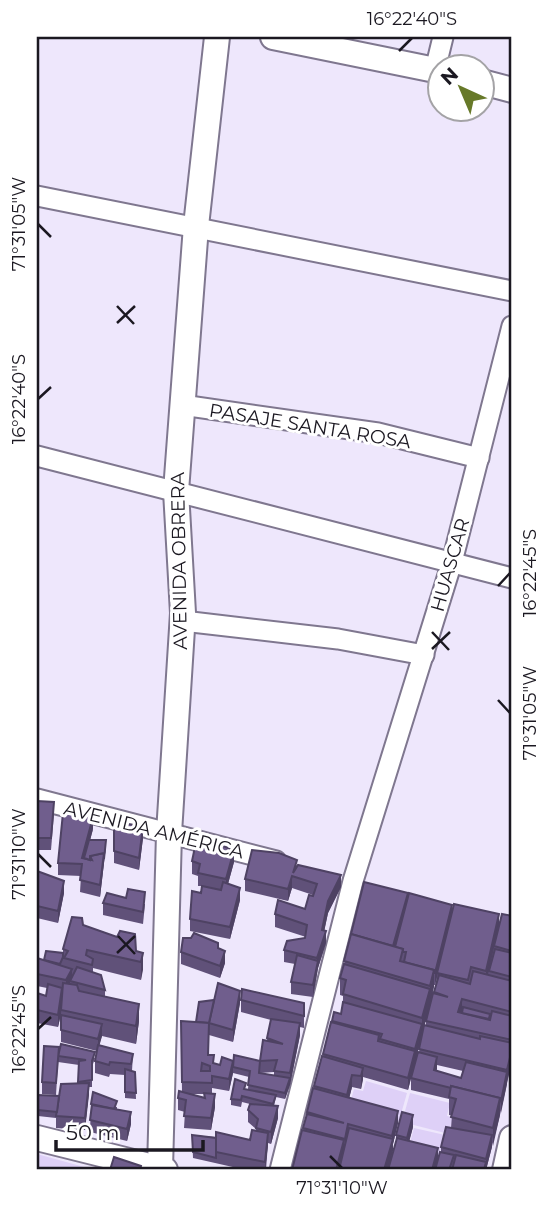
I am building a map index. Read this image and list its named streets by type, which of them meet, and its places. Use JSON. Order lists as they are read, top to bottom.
{
  "streets": {
    "street": [
      "PASAJE SANTA ROSA",
      "AVENIDA OBRERA",
      "HUASCAR",
      "AVENIDA AMÉRICA"
    ]
  },
  "crossings": [
    ["PASAJE SANTA ROSA", "AVENIDA OBRERA"],
    ["PASAJE SANTA ROSA", "HUASCAR"],
    ["AVENIDA OBRERA", "AVENIDA AMÉRICA"]
  ],
  "scale_bar": "50 m",
  "north": "top left",
  "coordinates": [
    "16°22'40\"S",
    "71°31'05\"W",
    "16°22'45\"S",
    "71°31'10\"W"
  ]
}
